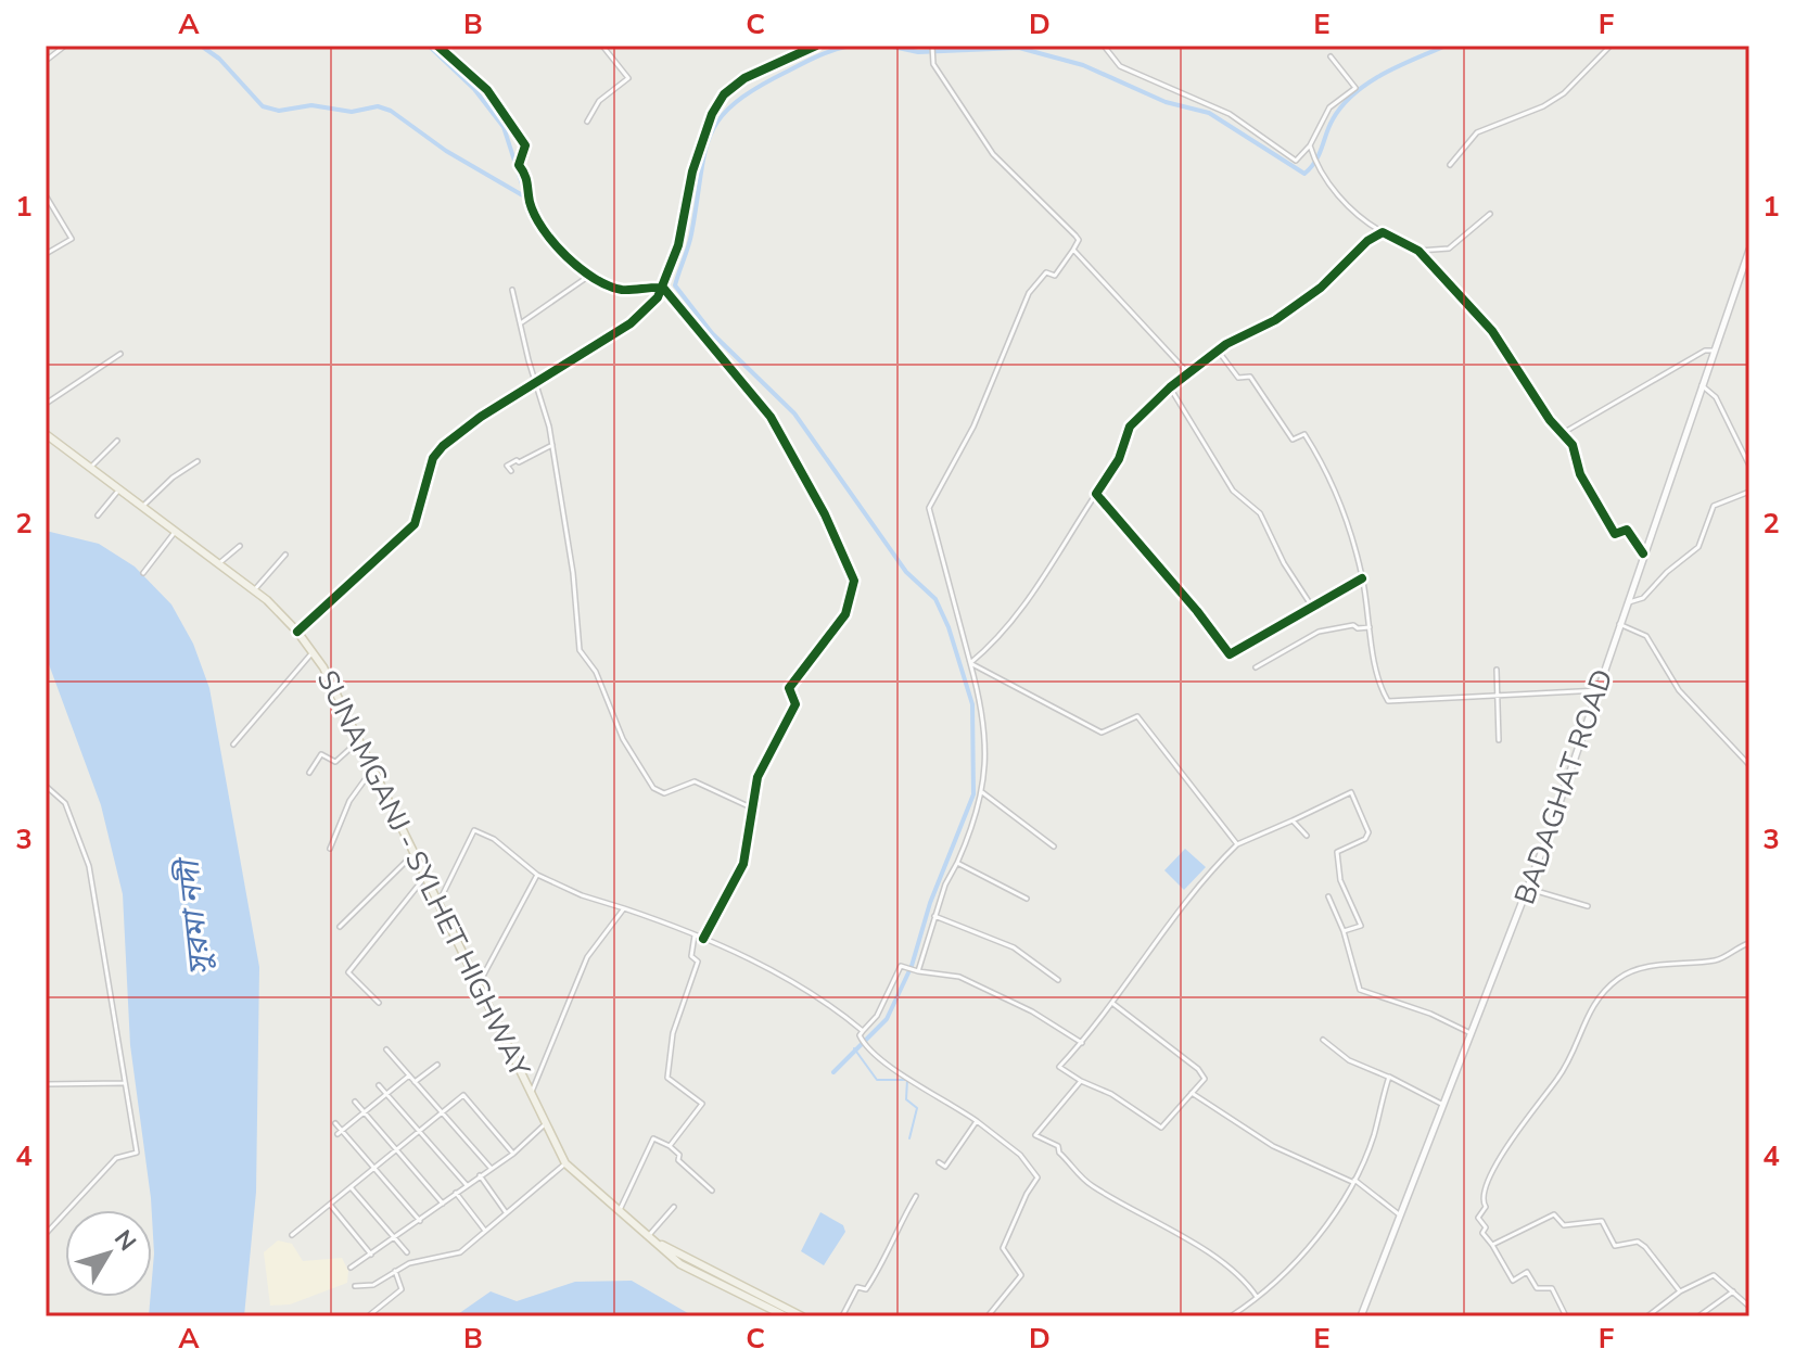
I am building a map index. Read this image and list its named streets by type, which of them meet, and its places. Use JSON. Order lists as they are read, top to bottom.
{
  "streets": {
    "main road": ["BADAGHAT ROAD", "SUNAMGANJ - SYLHET HIGHWAY"]
  },
  "water": ["সুরমা নদী"],
  "north": "top right",
  "grid": {
    "columns": [
      "A",
      "B",
      "C",
      "D",
      "E",
      "F"
    ],
    "rows": [
      "1",
      "2",
      "3",
      "4"
    ]
  }
}
